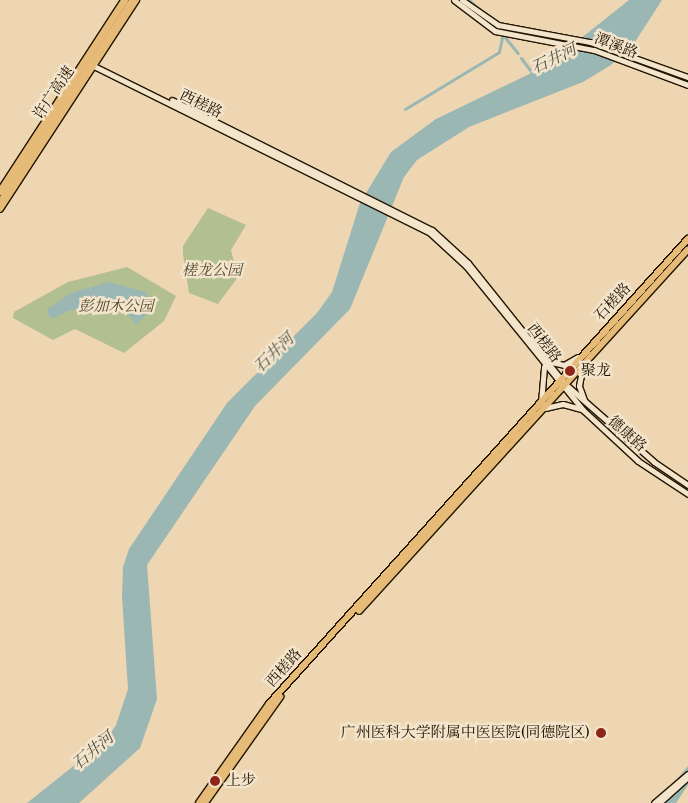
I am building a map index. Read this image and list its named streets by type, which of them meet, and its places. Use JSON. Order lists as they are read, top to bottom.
{
  "streets": {
    "highway": ["许广高速"],
    "main road": [
      "潭溪路",
      "西槎路",
      "石槎路",
      "德康路"
    ]
  },
  "crossings": [
    ["西槎路", "石槎路"],
    ["西槎路", "德康路"],
    ["石槎路", "德康路"]
  ],
  "water": ["石井河"],
  "parks": ["槎龙公园", "彭加木公园"],
  "places": ["聚龙", "广州医科大学附属中医医院(同德院区)", "上步"]
}
